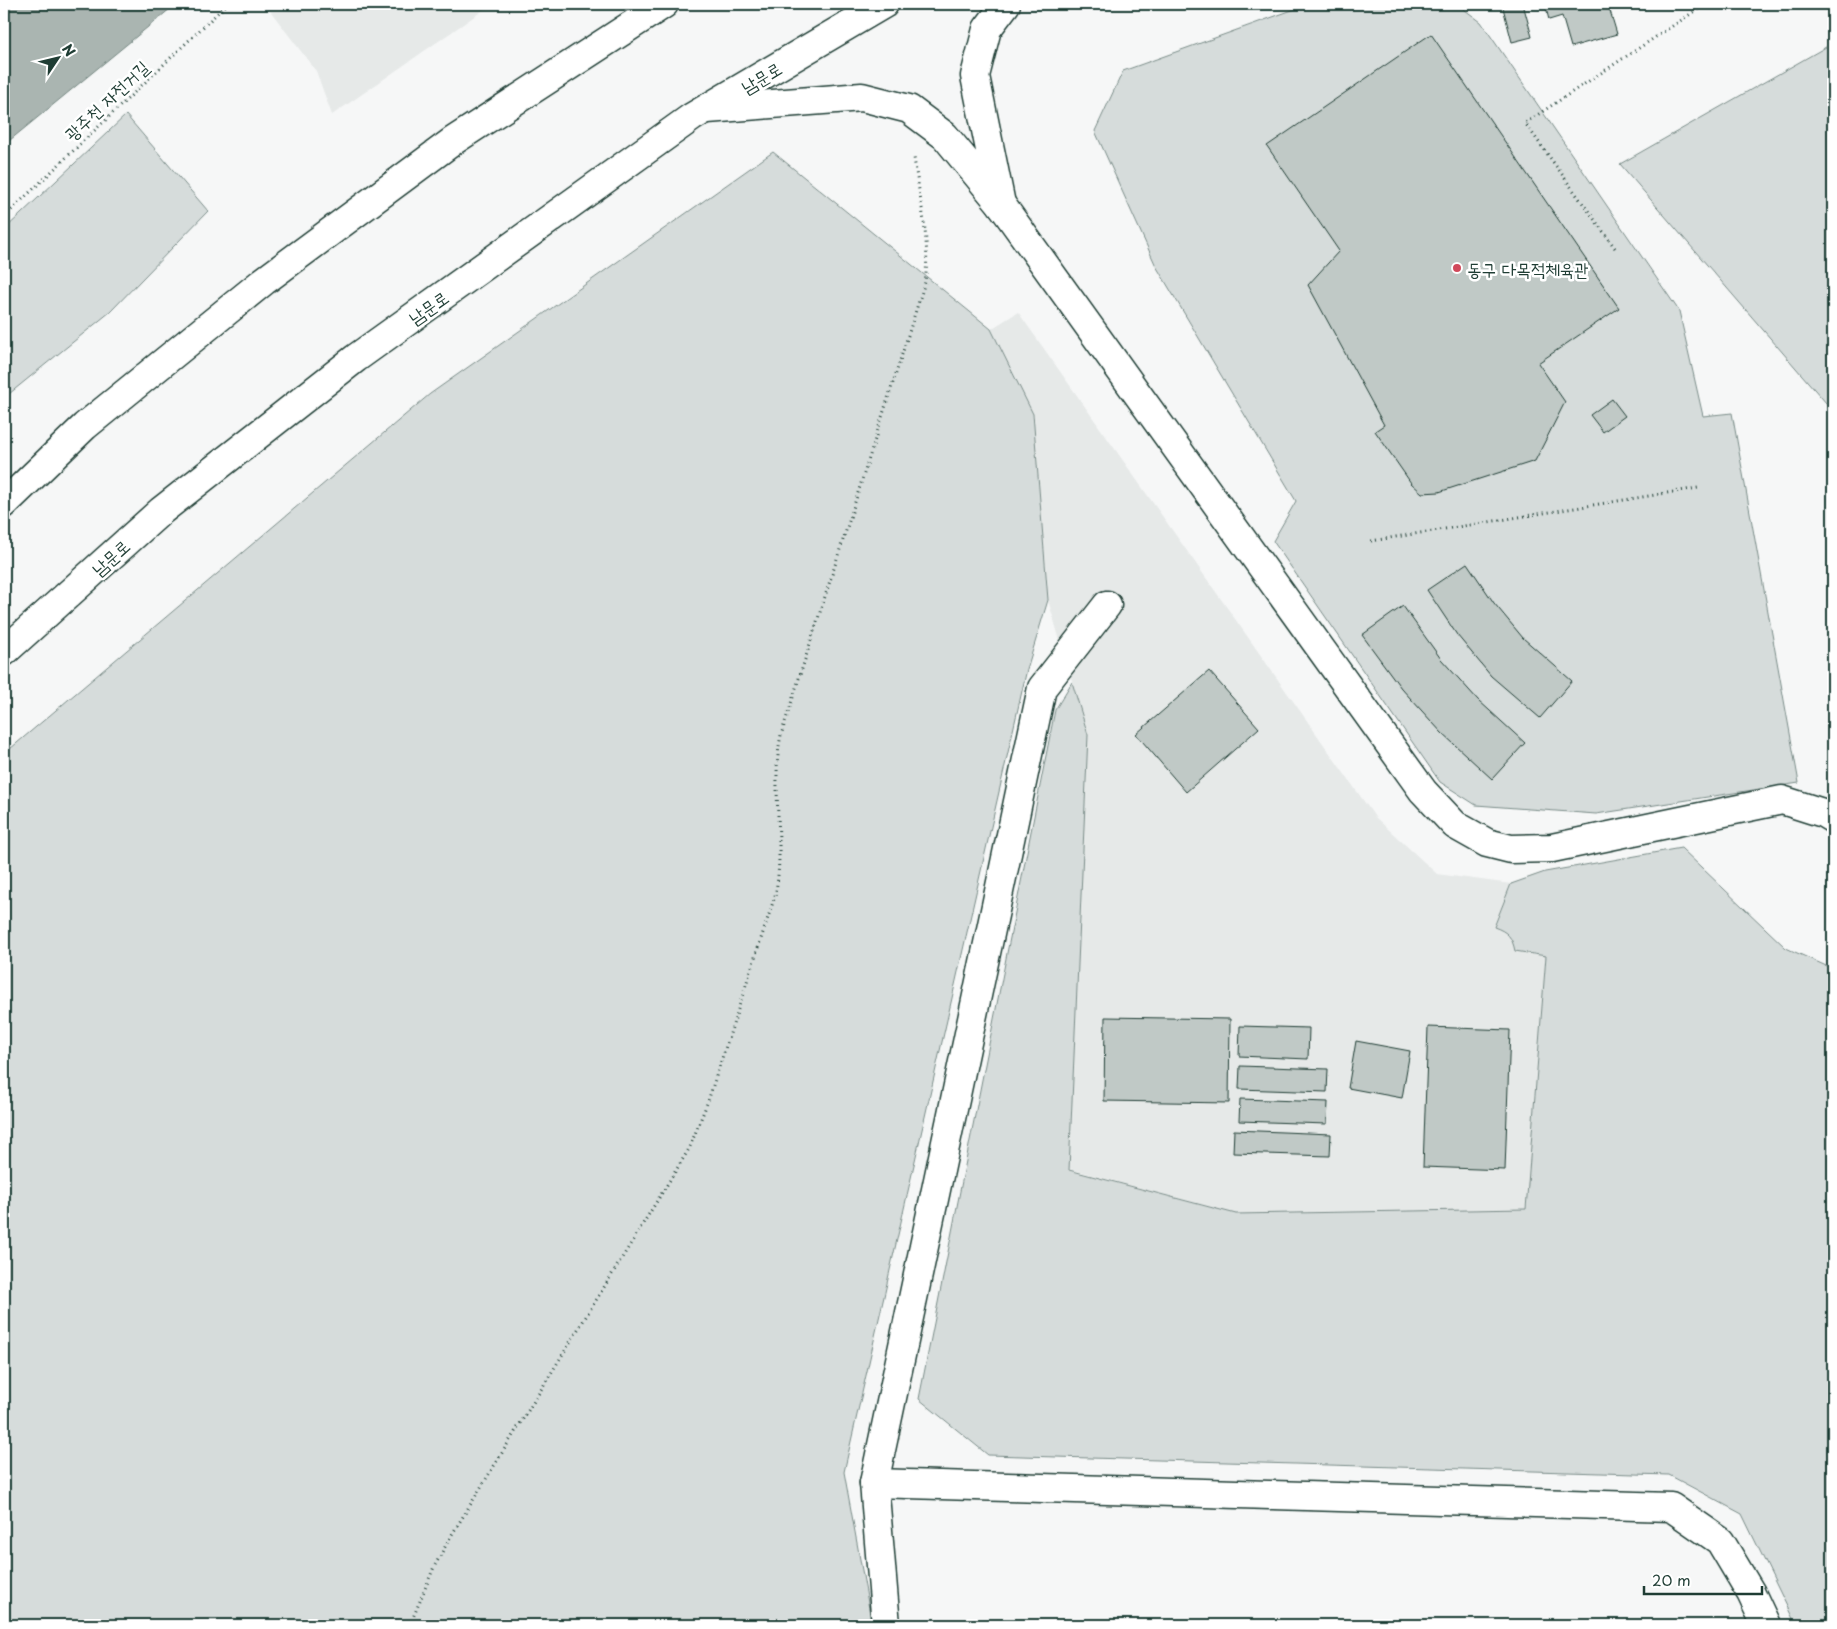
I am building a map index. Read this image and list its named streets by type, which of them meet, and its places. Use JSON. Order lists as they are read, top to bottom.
{
  "streets": {
    "main road": ["남문로"],
    "path": ["광주천 자전거길"]
  },
  "places": ["동구 다목적체육관"],
  "scale_bar": "20 m",
  "north": "top right"
}
